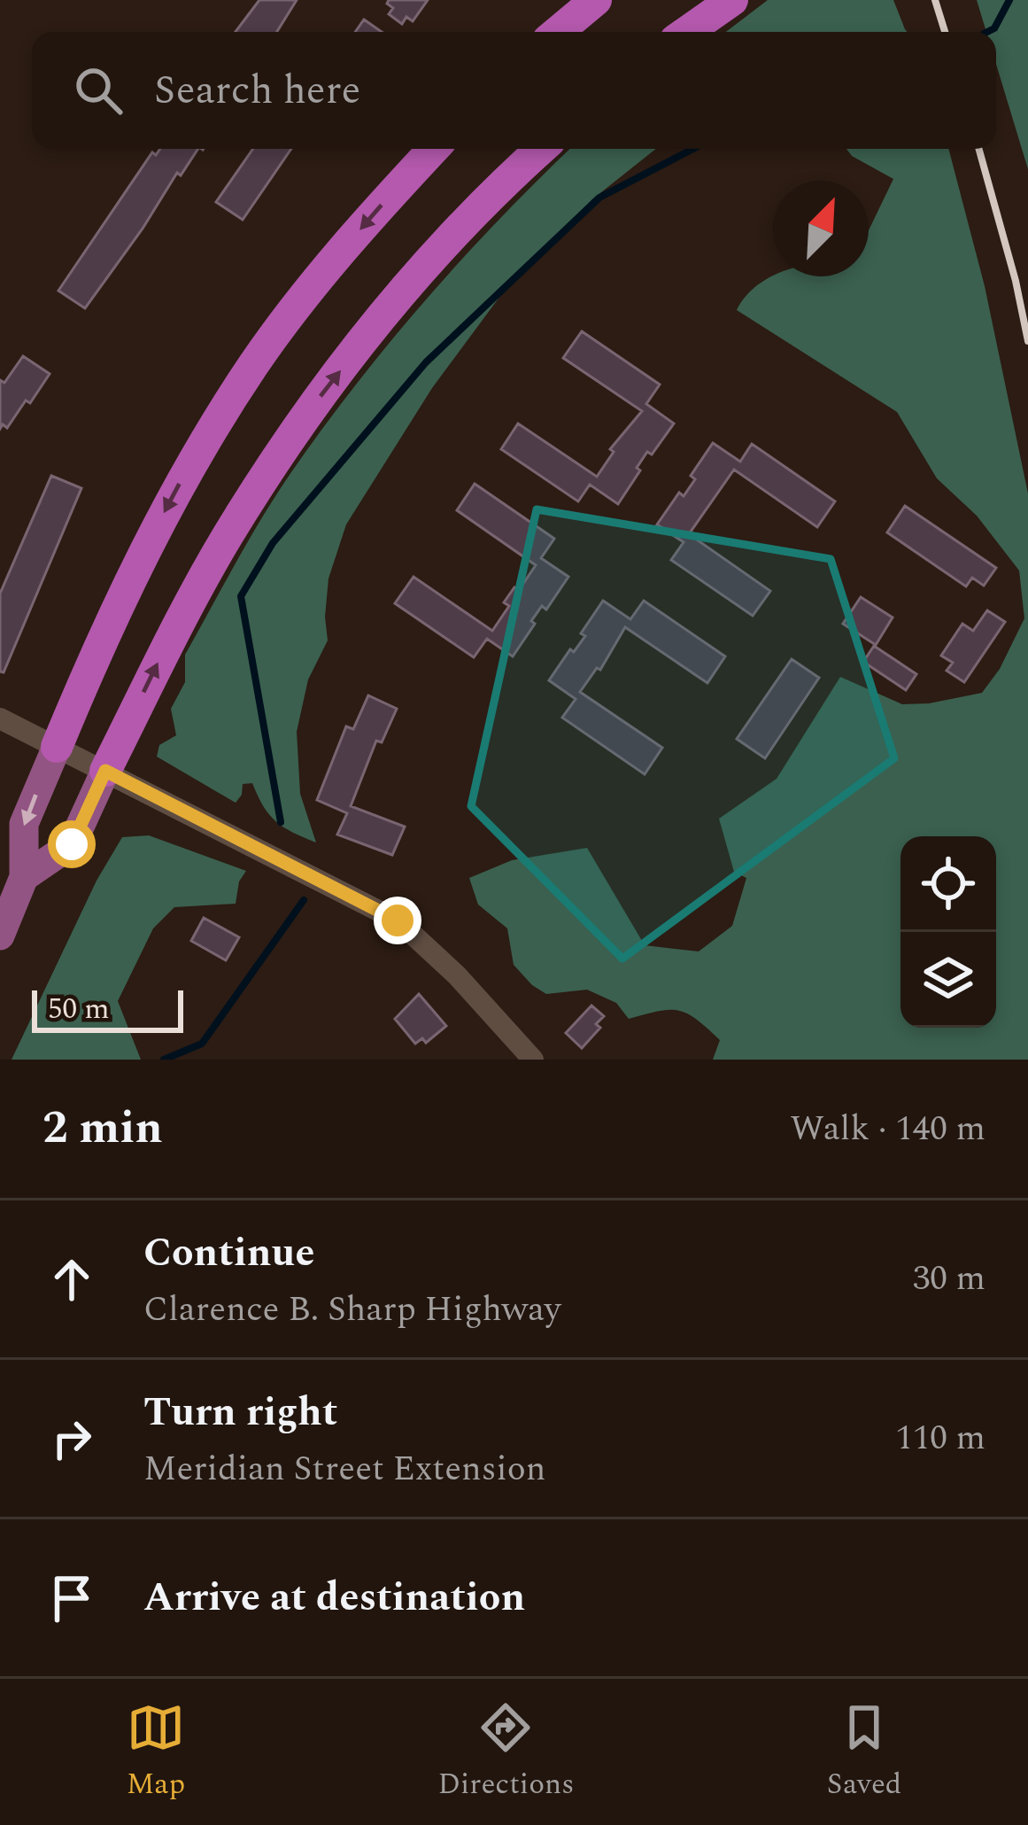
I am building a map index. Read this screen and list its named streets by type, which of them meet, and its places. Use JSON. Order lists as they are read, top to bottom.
{
  "scale_bar": "50 m",
  "north": "top right",
  "page": {
    "search": "Search here",
    "scale": "50 m",
    "heading": ["2 min", "Walk · 140 m"],
    "list": [
      ["Continue", "Clarence B. Sharp Highway", "30 m"],
      ["Turn right", "Meridian Street Extension", "110 m"],
      "Arrive at destination"
    ],
    "nav": ["Map", "Directions", "Saved"]
  }
}
